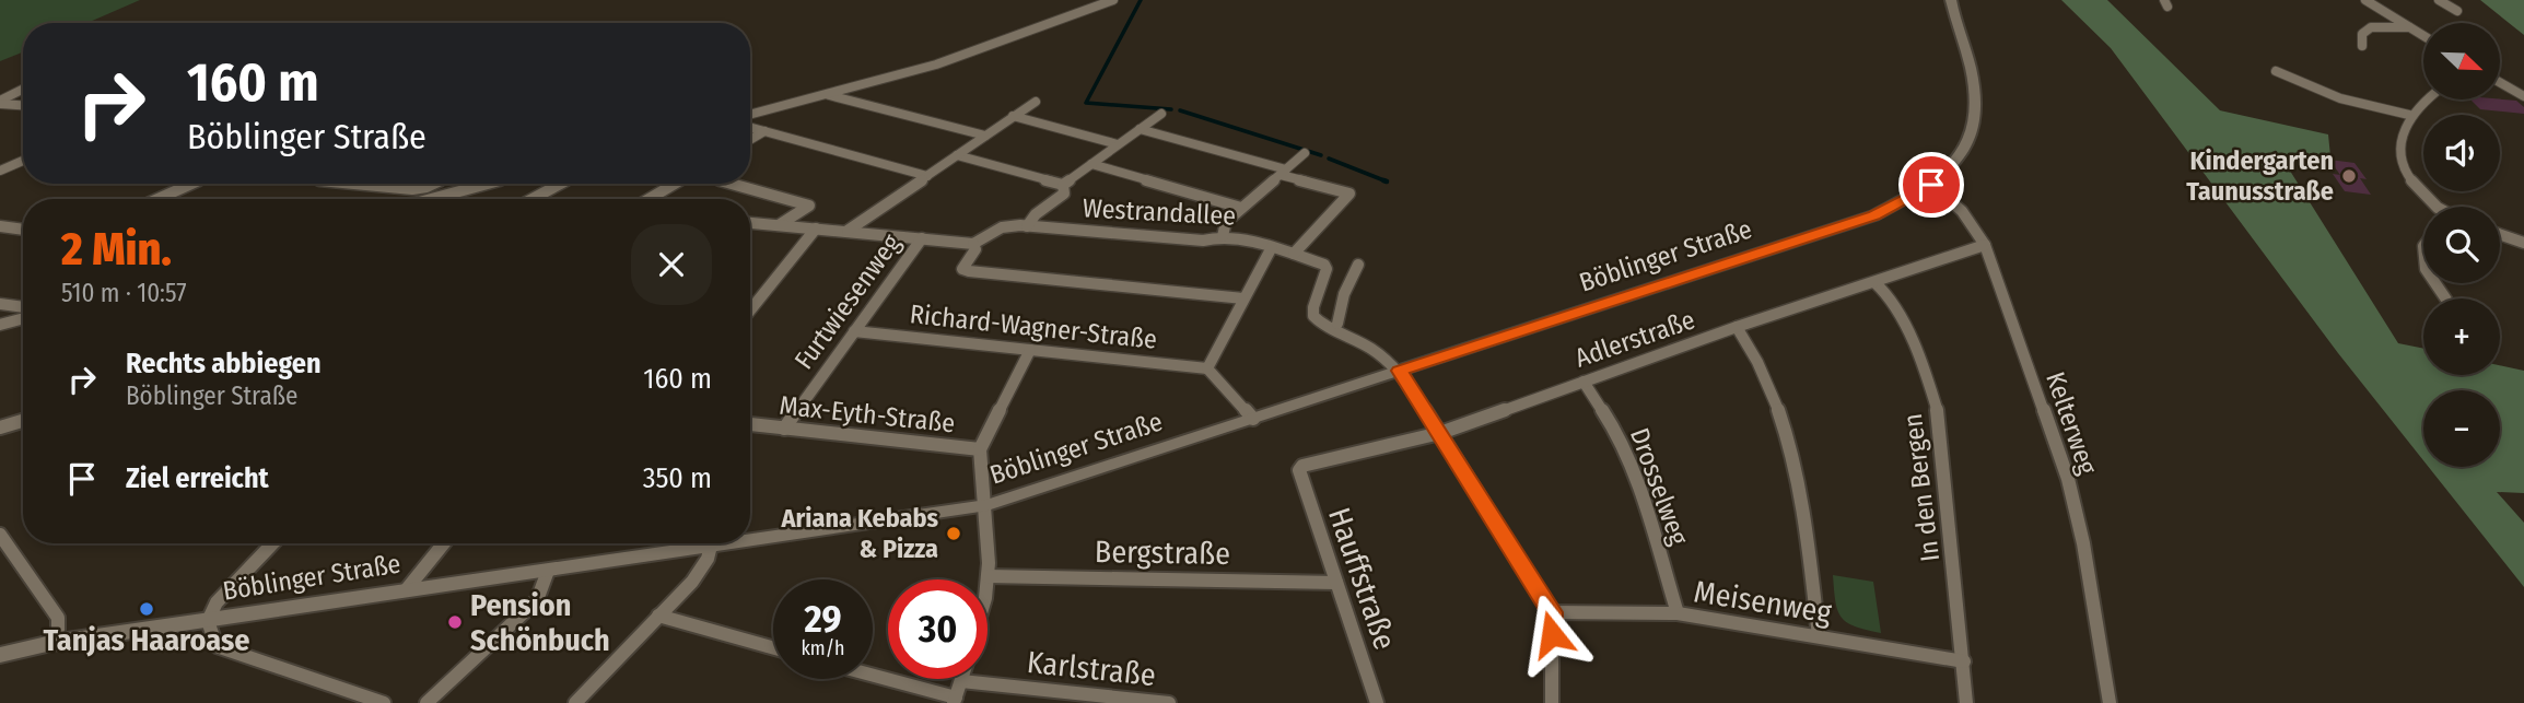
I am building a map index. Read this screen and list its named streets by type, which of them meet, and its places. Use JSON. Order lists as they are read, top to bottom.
{
  "streets": {
    "main road": ["Böblinger Straße"],
    "street": [
      "Westrandallee",
      "Furtwiesenweg",
      "Richard-Wagner-Straße",
      "Adlerstraße",
      "Max-Eyth-Straße",
      "Kelterweg",
      "Drosselweg",
      "In den Bergen",
      "Bergstraße",
      "Hauffstraße",
      "Meisenweg",
      "Karlstraße"
    ]
  },
  "crossings": [
    ["Westrandallee", "Böblinger Straße"],
    ["Böblinger Straße", "Max-Eyth-Straße"],
    ["Böblinger Straße", "Kelterweg"],
    ["Furtwiesenweg", "Richard-Wagner-Straße"],
    ["Furtwiesenweg", "Max-Eyth-Straße"],
    ["Adlerstraße", "Kelterweg"],
    ["Adlerstraße", "Drosselweg"],
    ["Adlerstraße", "In den Bergen"],
    ["Adlerstraße", "Hauffstraße"],
    ["Max-Eyth-Straße", "Bergstraße"],
    ["Drosselweg", "Meisenweg"],
    ["In den Bergen", "Meisenweg"],
    ["Bergstraße", "Hauffstraße"]
  ],
  "places": [
    "Kindergarten Taunusstraße",
    "Ariana Kebabs & Pizza",
    "Tanjas Haaroase",
    "Pension Schönbuch"
  ],
  "north": "bottom right",
  "page": {
    "map_buttons": ["+", "−"],
    "turn": ["160 m", "Böblinger Straße"],
    "heading": ["2 Min.", "510 m · 10:57"],
    "list": [
      {
        "name": "Rechts abbiegen",
        "note": "Böblinger Straße",
        "value": "160 m"
      },
      {
        "name": "Ziel erreicht",
        "value": "350 m"
      }
    ],
    "speed": "29 km/h",
    "limit": "30"
  }
}
